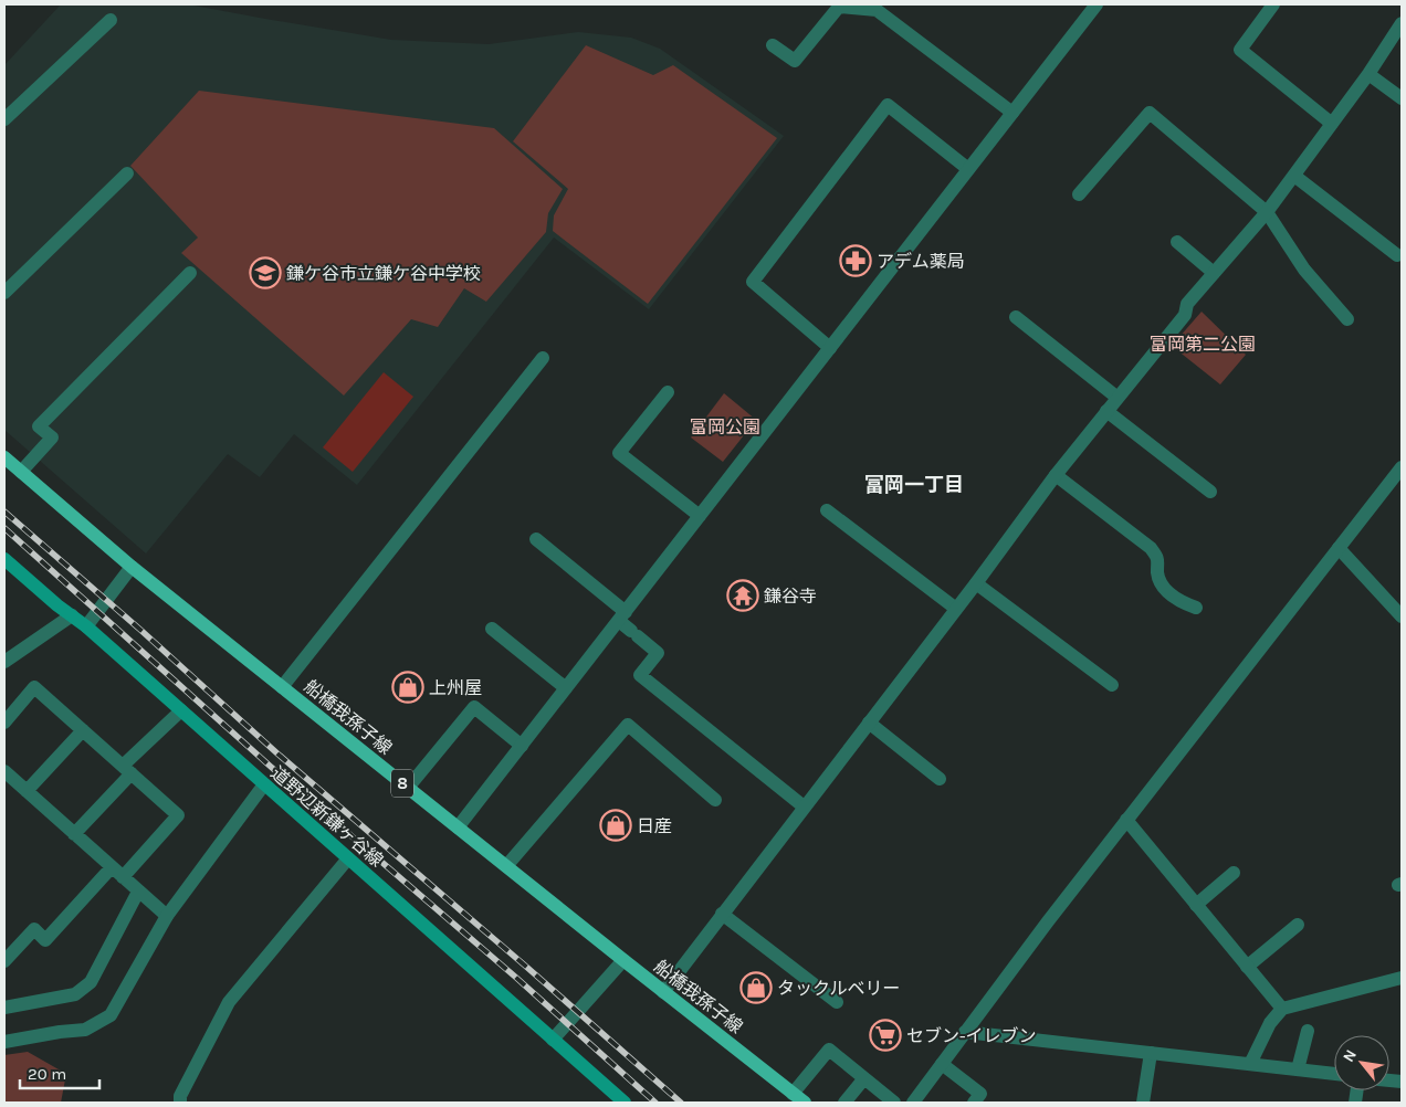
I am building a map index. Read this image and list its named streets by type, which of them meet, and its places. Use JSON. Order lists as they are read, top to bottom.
{
  "streets": {
    "main road": ["船橋我孫子線", "8"],
    "street": ["道野辺新鎌ヶ谷線"]
  },
  "districts": ["富岡一丁目"],
  "parks": ["富岡第二公園", "富岡公園"],
  "places": {
    "pharmacy": ["アデム薬局"],
    "school or university": ["鎌ケ谷市立鎌ケ谷中学校"],
    "temple": ["鎌谷寺"],
    "shop": ["上州屋", "日産", "タックルベリー"],
    "supermarket": ["セブン-イレブン"]
  },
  "scale_bar": "20 m",
  "north": "top left"
}
